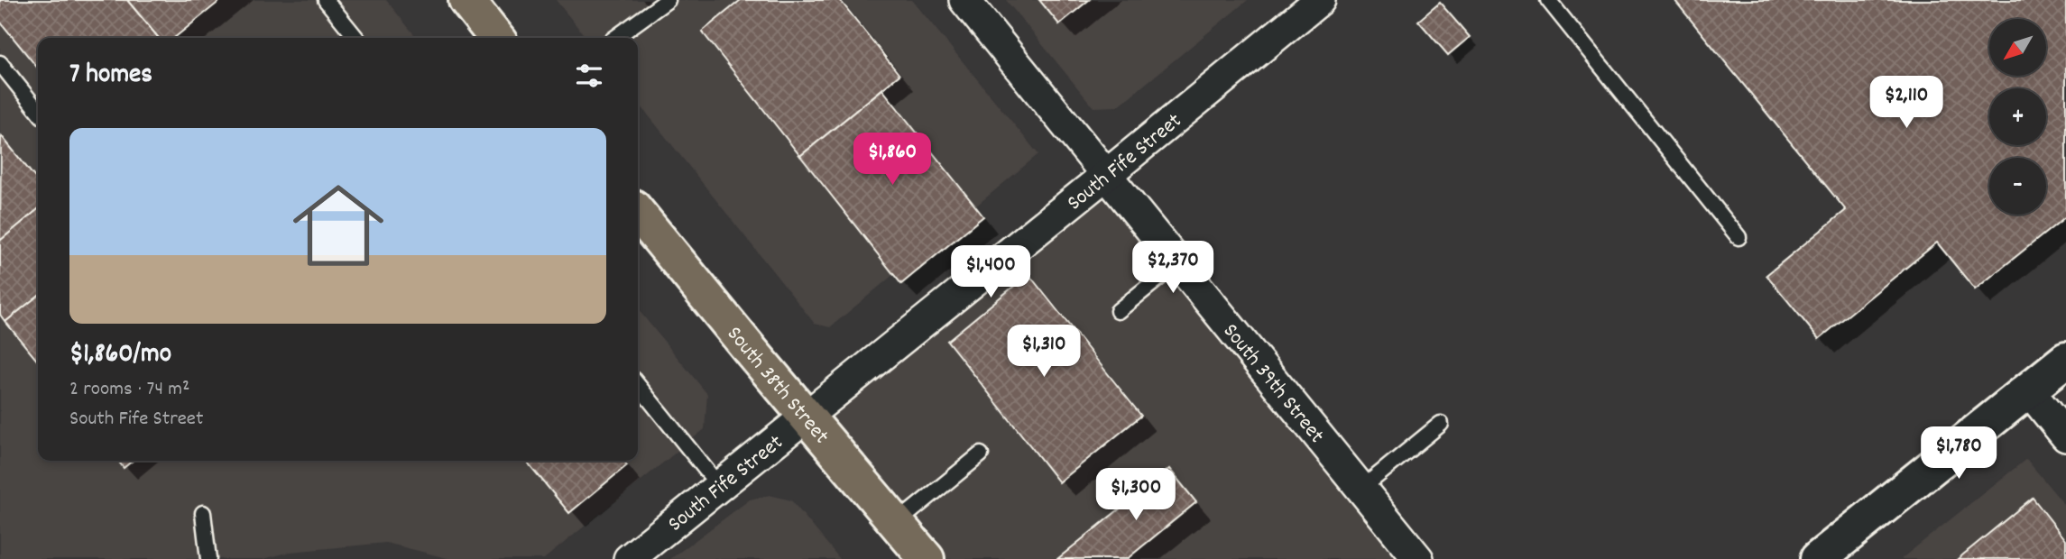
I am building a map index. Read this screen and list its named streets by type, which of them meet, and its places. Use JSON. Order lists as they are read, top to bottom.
{
  "streets": {
    "main road": ["South 38th Street"],
    "street": ["South Fife Street", "South 39th Street"]
  },
  "crossings": [
    ["South Fife Street", "South 39th Street"],
    ["South Fife Street", "South 38th Street"]
  ],
  "north": "bottom left",
  "page": {
    "map_buttons": ["+", "−"],
    "heading": "7 homes",
    "price": [
      "$2,110",
      "$1,860",
      "$2,370",
      "$1,400",
      "$1,310",
      "$1,780",
      "$1,300"
    ],
    "list": [
      {
        "name": "$1,860/mo",
        "note": "2 rooms · 74 m² · South Fife Street"
      }
    ]
  }
}
